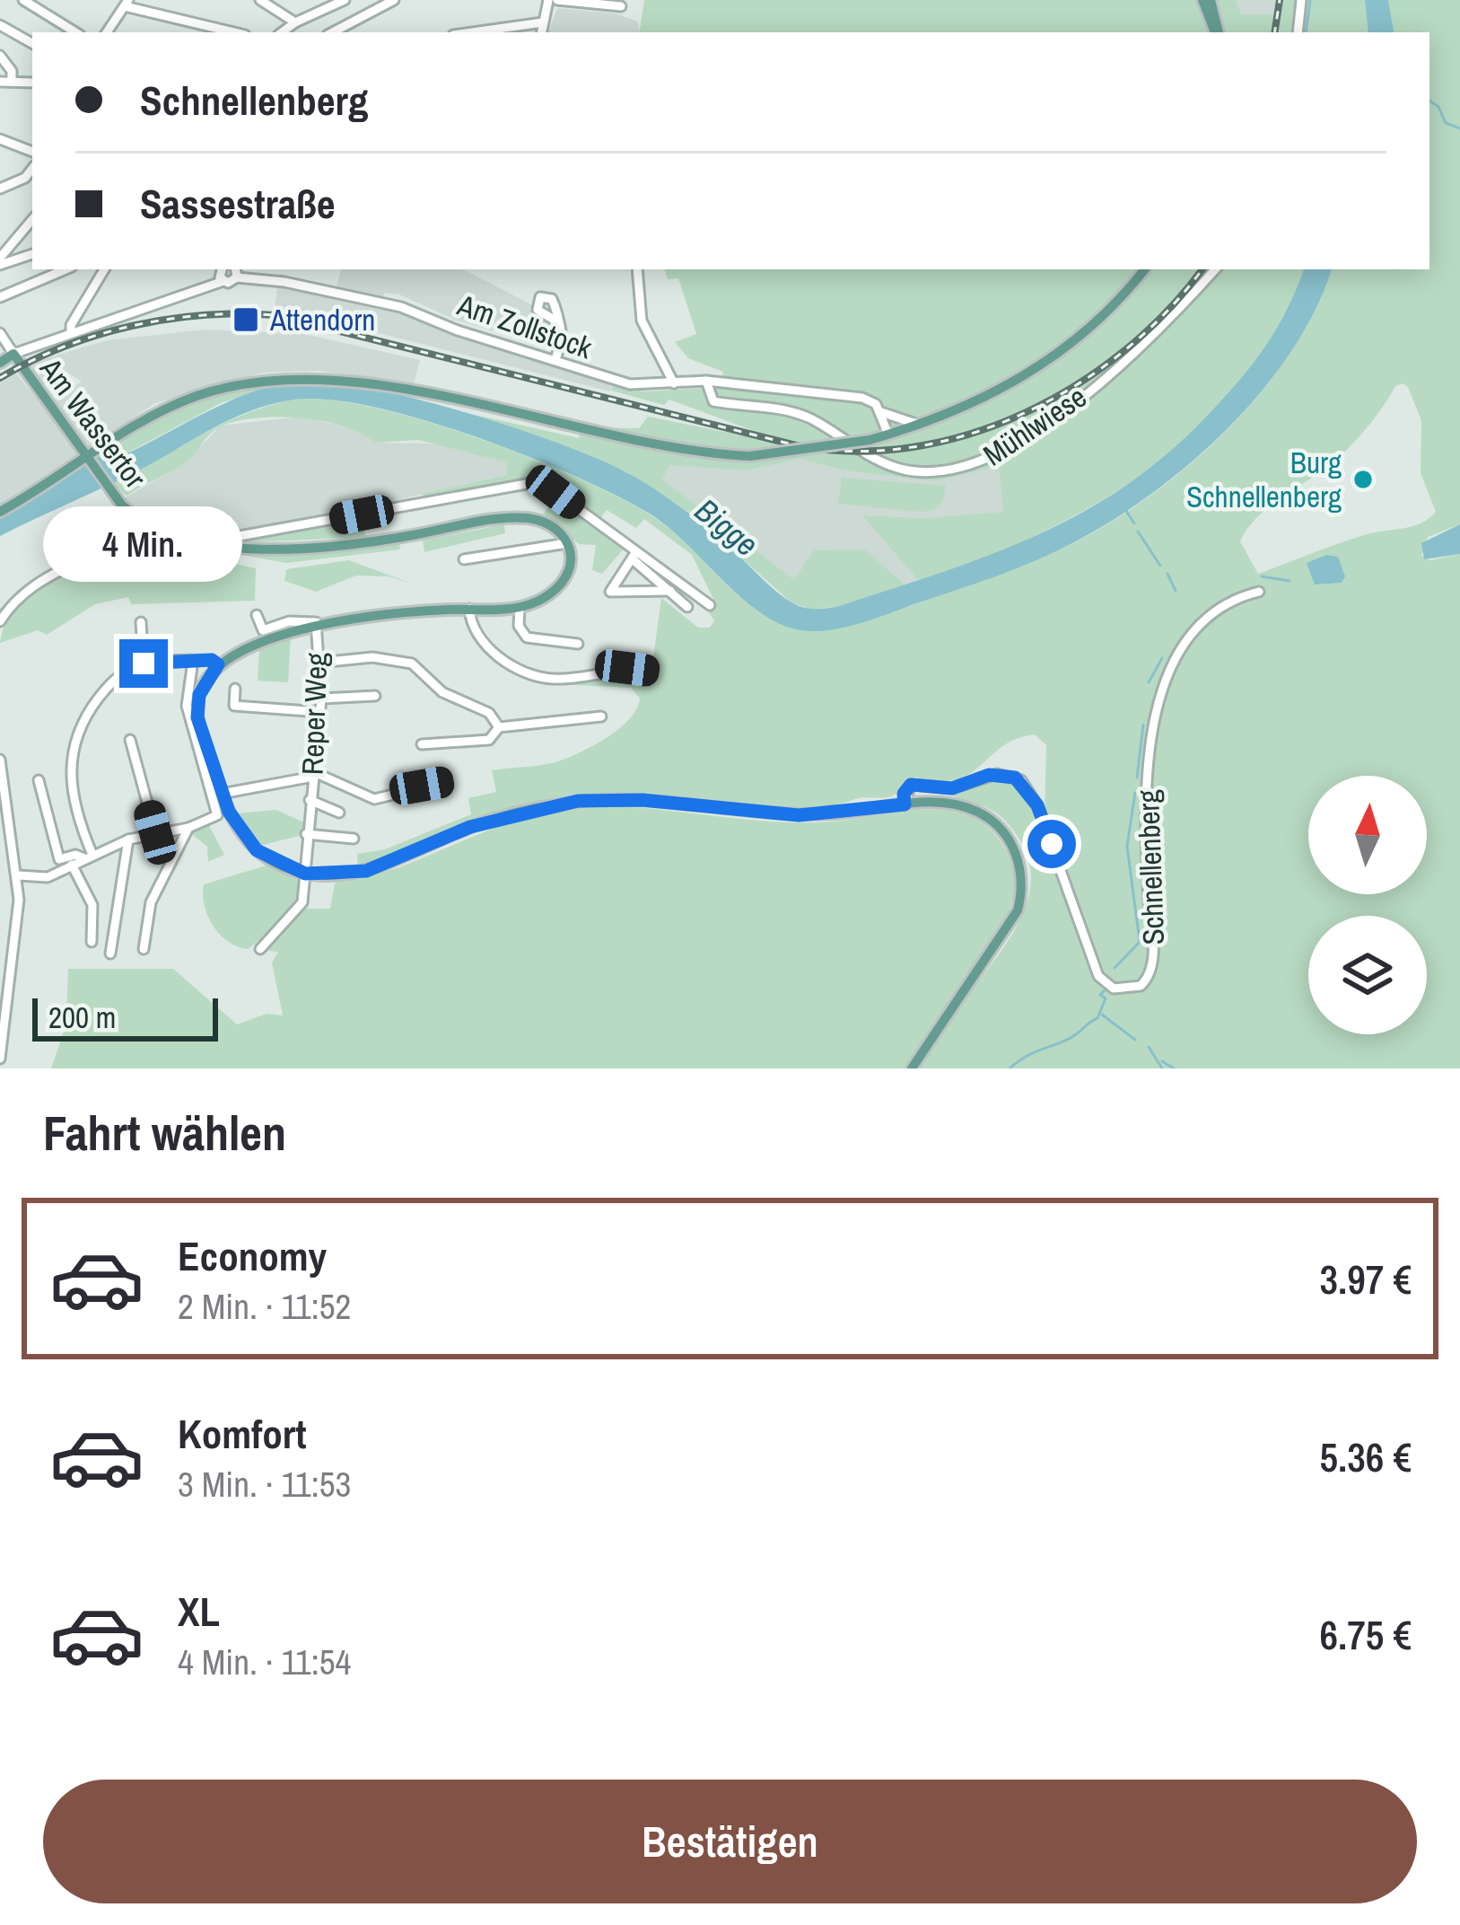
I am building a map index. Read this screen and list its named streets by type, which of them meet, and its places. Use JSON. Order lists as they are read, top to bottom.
{
  "streets": {
    "main road": ["Am Wassertor"],
    "street": [
      "Am Zollstock",
      "Mühlwiese",
      "Reper Weg",
      "Schnellenberg"
    ]
  },
  "crossings": [
    ["Am Zollstock", "Mühlwiese"]
  ],
  "water": ["Bigge"],
  "places": {
    "transit": ["Attendorn"],
    "other": ["Burg Schnellenberg"]
  },
  "scale_bar": "200 m",
  "north": "top",
  "page": {
    "banner": ["Schnellenberg", "Sassestraße"],
    "bubble": "4 Min.",
    "scale": "200 m",
    "heading": "Fahrt wählen",
    "list": [
      {
        "name": "Economy",
        "note": "2 Min. · 11:52",
        "value": "3.97 €"
      },
      {
        "name": "Komfort",
        "note": "3 Min. · 11:53",
        "value": "5.36 €"
      },
      {
        "name": "XL",
        "note": "4 Min. · 11:54",
        "value": "6.75 €"
      }
    ],
    "buttons": "Bestätigen"
  }
}
